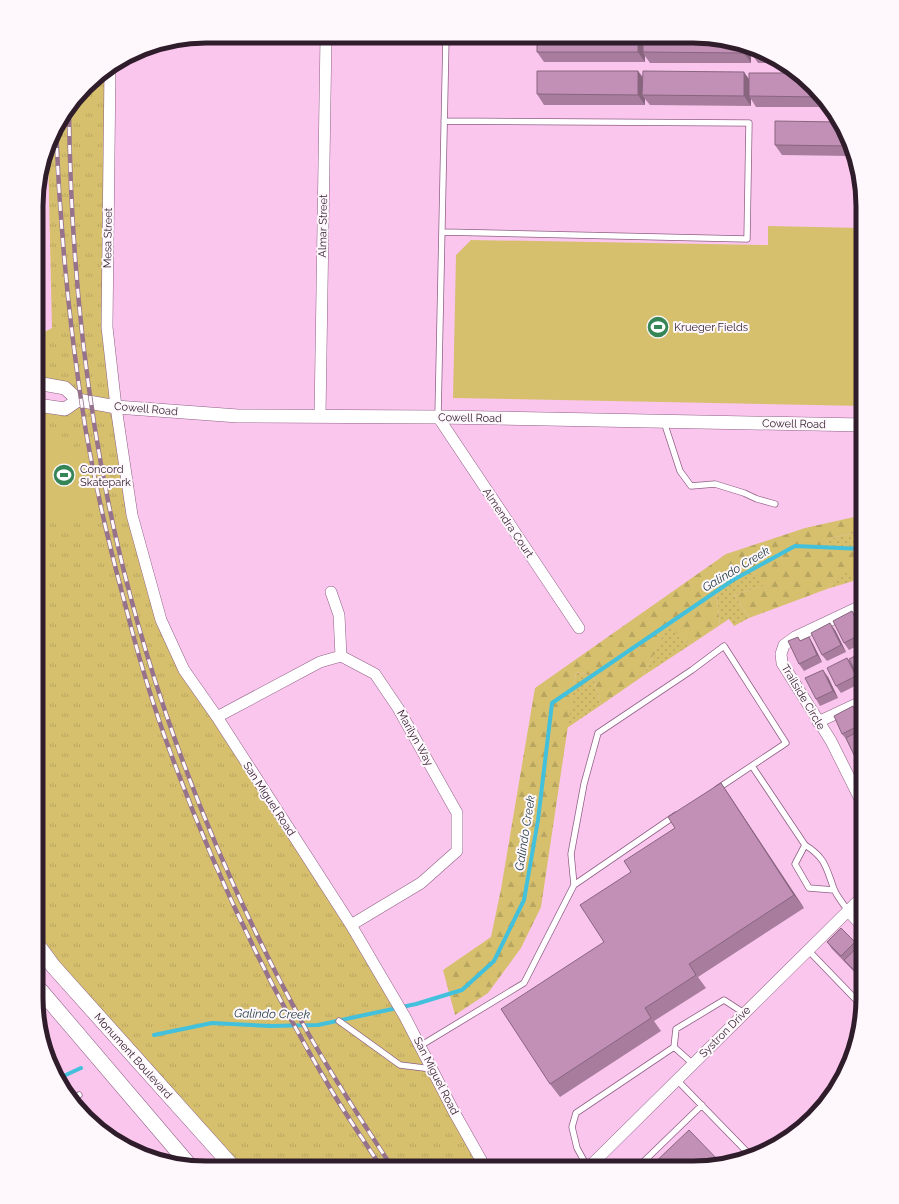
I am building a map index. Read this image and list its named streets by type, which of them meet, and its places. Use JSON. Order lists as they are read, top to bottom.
{
  "streets": {
    "main road": ["Monument Boulevard"],
    "street": [
      "Almar Street",
      "Mesa Street",
      "Cowell Road",
      "Almendra Court",
      "Trailside Circle",
      "Marilyn Way",
      "San Miguel Road",
      "Systron Drive"
    ]
  },
  "crossings": [
    ["Almar Street", "Cowell Road"],
    ["Mesa Street", "Cowell Road"],
    ["Mesa Street", "San Miguel Road"],
    ["Cowell Road", "Almendra Court"],
    ["Cowell Road", "San Miguel Road"],
    ["Marilyn Way", "San Miguel Road"]
  ],
  "water": ["Galindo Creek"],
  "places": {
    "sports": ["Krueger Fields", "Concord Skatepark"]
  }
}
